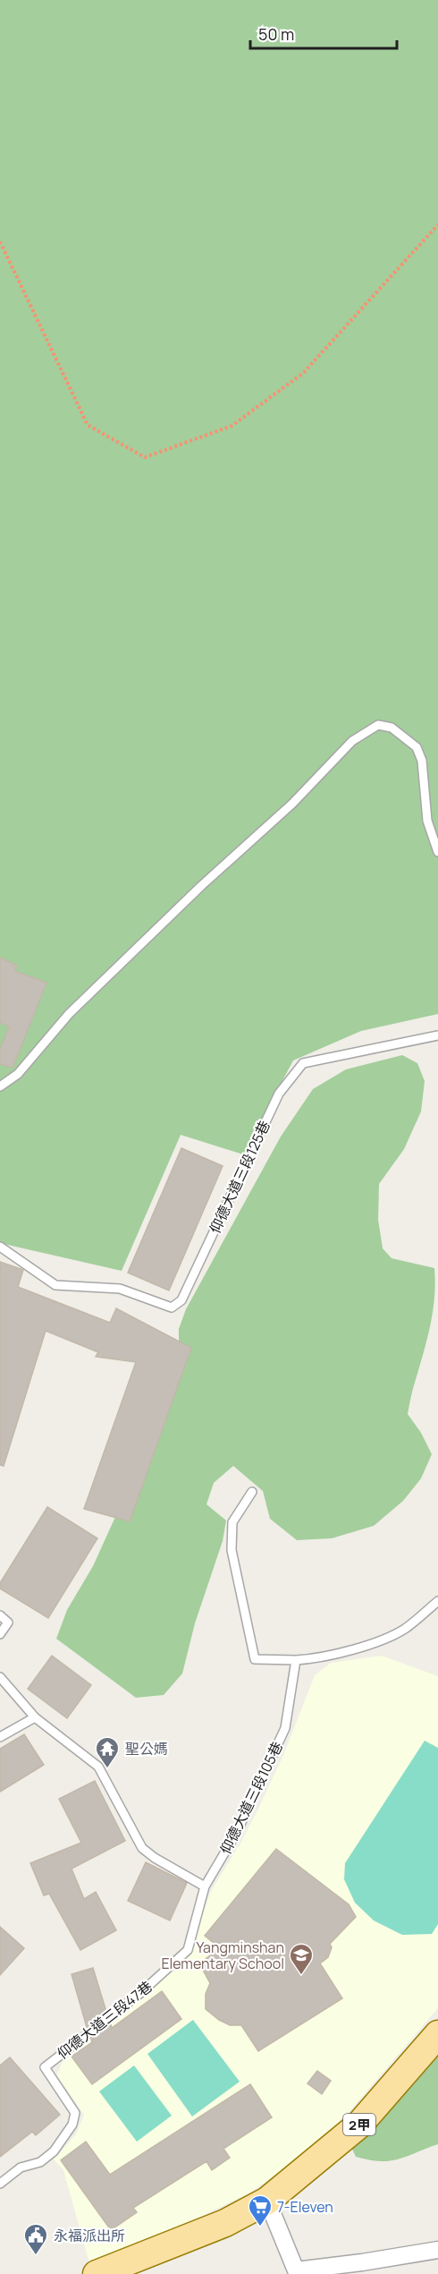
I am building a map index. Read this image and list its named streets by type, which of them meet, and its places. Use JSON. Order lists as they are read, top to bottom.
{
  "streets": {
    "main road": ["2甲"],
    "lane": ["仰德大道三段125巷", "仰德大道三段105巷", "仰德大道三段47巷"]
  },
  "crossings": [
    ["仰德大道三段105巷", "仰德大道三段47巷"]
  ],
  "places": {
    "temple": ["聖公媽"],
    "school or university": ["Yangminshan Elementary School"],
    "supermarket": ["7-Eleven"],
    "public building": ["永福派出所"]
  },
  "scale_bar": "50 m"
}
